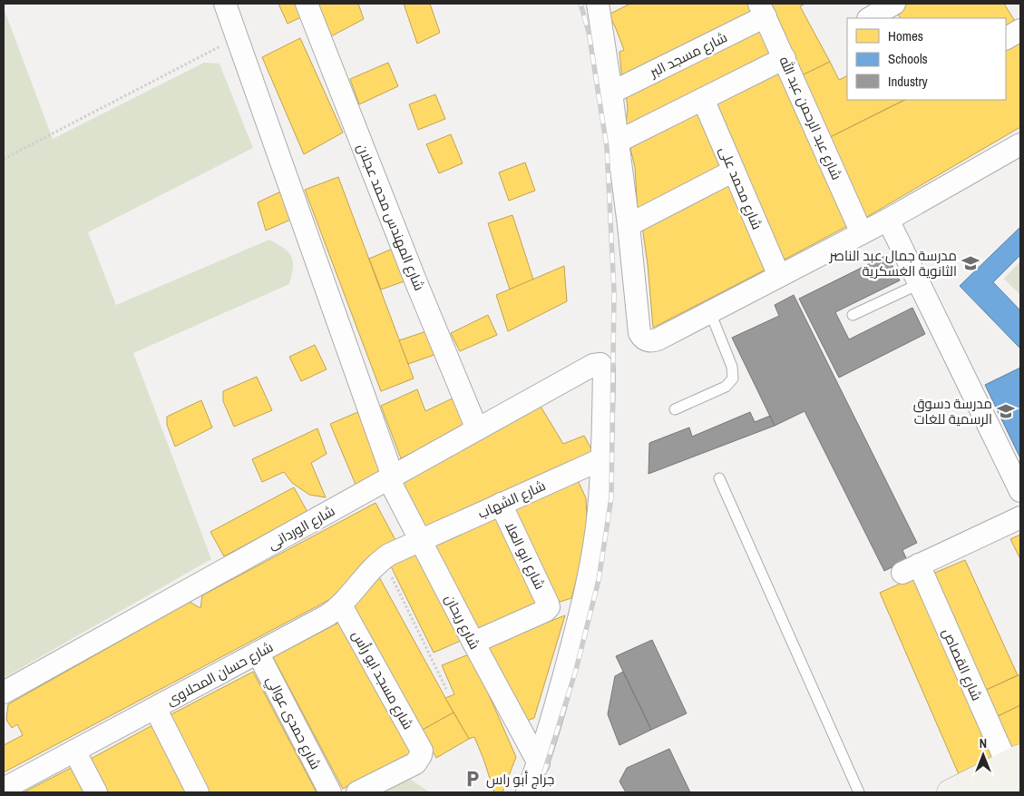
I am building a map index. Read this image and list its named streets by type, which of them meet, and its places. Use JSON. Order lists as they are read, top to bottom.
{
  "streets": {
    "street": [
      "شارع مسجد البر",
      "شارع عبد الرحمن عبد الله",
      "شارع محمد على",
      "شارع المهندس محمد عجلان",
      "شارع الشهاب",
      "شارع الوردانى",
      "شارع ابو العلا",
      "شارع ريحان",
      "شارع القصاص",
      "شارع حسان المحلاوى",
      "شارع مسجد ابو رأس",
      "شارع حمدى عوالي"
    ]
  },
  "crossings": [
    ["شارع مسجد البر", "شارع عبد الرحمن عبد الله"],
    ["شارع المهندس محمد عجلان", "شارع الوردانى"],
    ["شارع الشهاب", "شارع الوردانى"],
    ["شارع الشهاب", "شارع ابو العلا"],
    ["شارع الشهاب", "شارع ريحان"],
    ["شارع الشهاب", "شارع حسان المحلاوى"],
    ["شارع الوردانى", "شارع ريحان"],
    ["شارع ابو العلا", "شارع ريحان"],
    ["شارع ريحان", "شارع حسان المحلاوى"],
    ["شارع حسان المحلاوى", "شارع مسجد ابو رأس"],
    ["شارع حسان المحلاوى", "شارع حمدى عوالي"]
  ],
  "places": {
    "school or university": ["مدرسة جمال عبد الناصر الثانوية الغسكرية", "مدرسة دسوق الرسمية للغات"],
    "parking": ["جراج أبو راس"]
  },
  "legend": ["Homes", "Schools", "Industry"],
  "north": "top"
}
